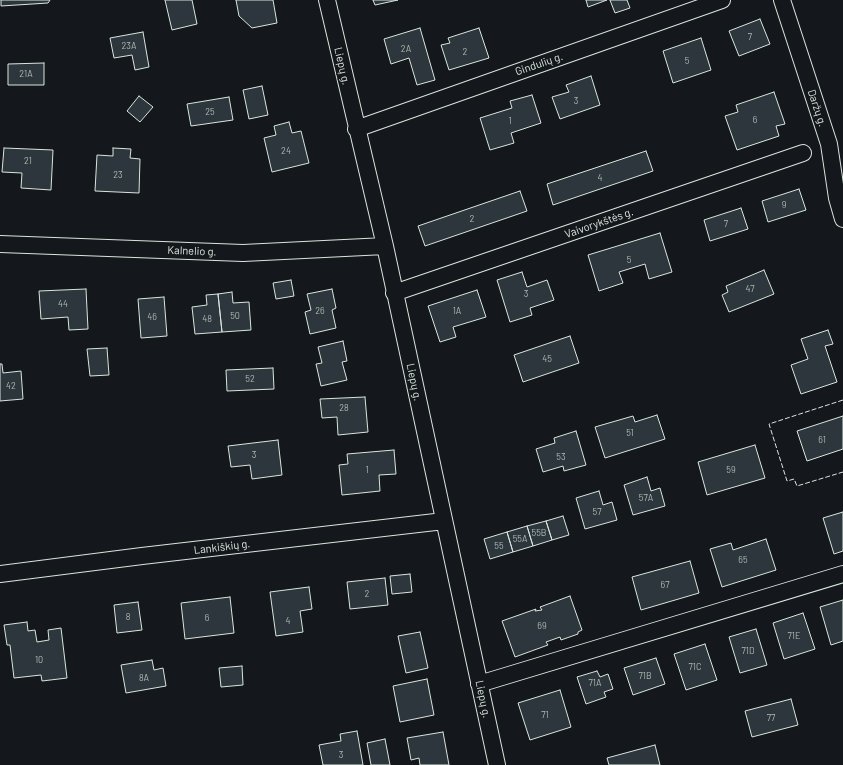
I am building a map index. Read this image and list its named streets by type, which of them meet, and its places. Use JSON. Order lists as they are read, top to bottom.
{
  "streets": {
    "street": [
      "Gindulių g.",
      "Liepų g.",
      "Daržų g.",
      "Vaivorykštės g.",
      "Kalnelio g.",
      "Lankiškių g."
    ]
  },
  "crossings": [
    ["Gindulių g.", "Liepų g."],
    ["Liepų g.", "Vaivorykštės g."],
    ["Liepų g.", "Kalnelio g."],
    ["Liepų g.", "Lankiškių g."]
  ],
  "house_numbers": [
    "7",
    "23A",
    "2A",
    "2",
    "5",
    "21A",
    "3",
    "25",
    "6",
    "1",
    "24",
    "21",
    "23",
    "4",
    "9",
    "2",
    "7",
    "5",
    "47",
    "3",
    "44",
    "26",
    "1A",
    "50",
    "46",
    "48",
    "45",
    "52",
    "42",
    "28",
    "51",
    "61",
    "3",
    "53",
    "1",
    "59",
    "57A",
    "57",
    "55B",
    "55A",
    "55",
    "65",
    "67",
    "2",
    "8",
    "6",
    "4",
    "69",
    "71E",
    "71D",
    "10",
    "71C",
    "71B",
    "8A",
    "71A",
    "71",
    "77",
    "3"
  ]
}
